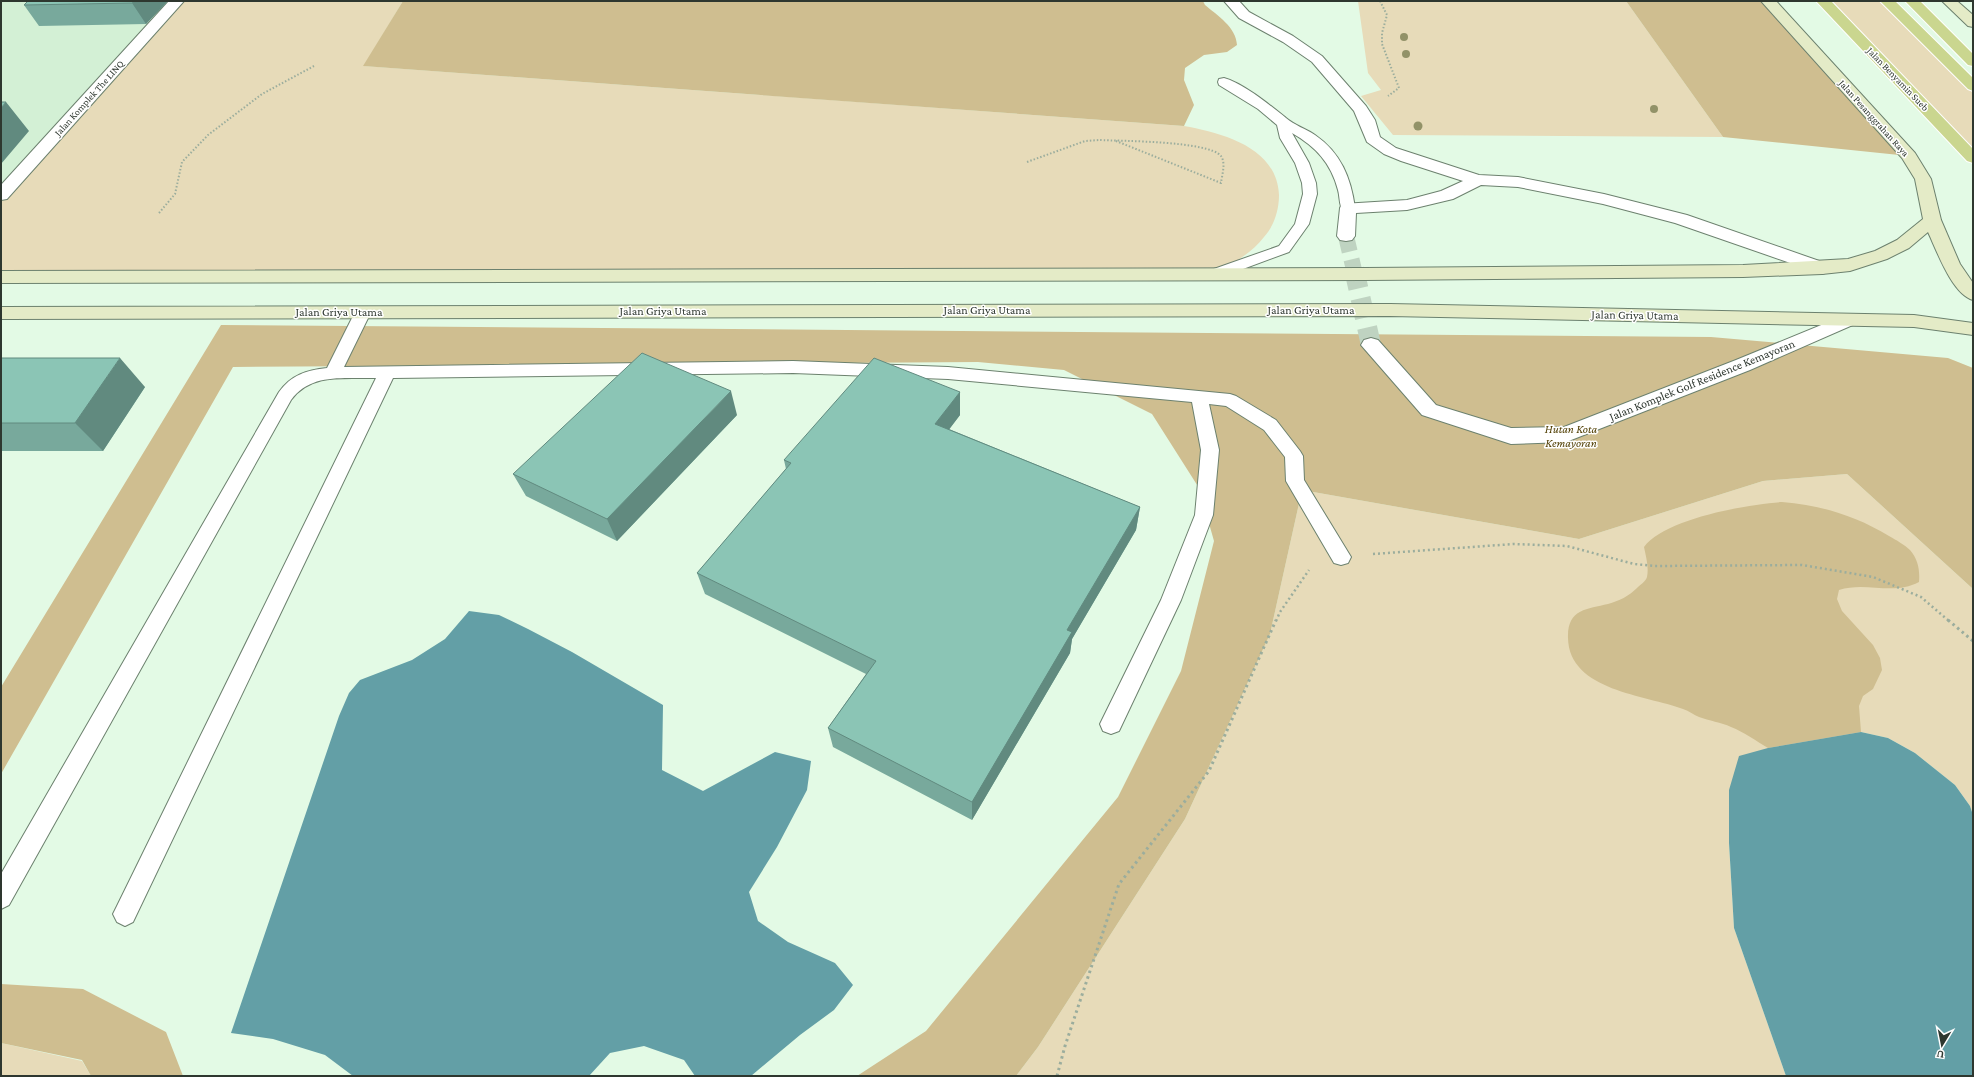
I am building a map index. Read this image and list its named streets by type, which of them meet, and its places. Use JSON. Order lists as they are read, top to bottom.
{
  "streets": {
    "main road": ["Jalan Benyamin Sueb", "Jalan Pesanggrahan Raya", "Jalan Griya Utama"],
    "street": ["Jalan Komplek The LINQ", "Jalan Komplek Golf Residence Kemayoran"]
  },
  "crossings": [
    ["Jalan Griya Utama", "Jalan Komplek Golf Residence Kemayoran"]
  ],
  "parks": ["Hutan Kota Kemayoran"],
  "north": "bottom"
}
